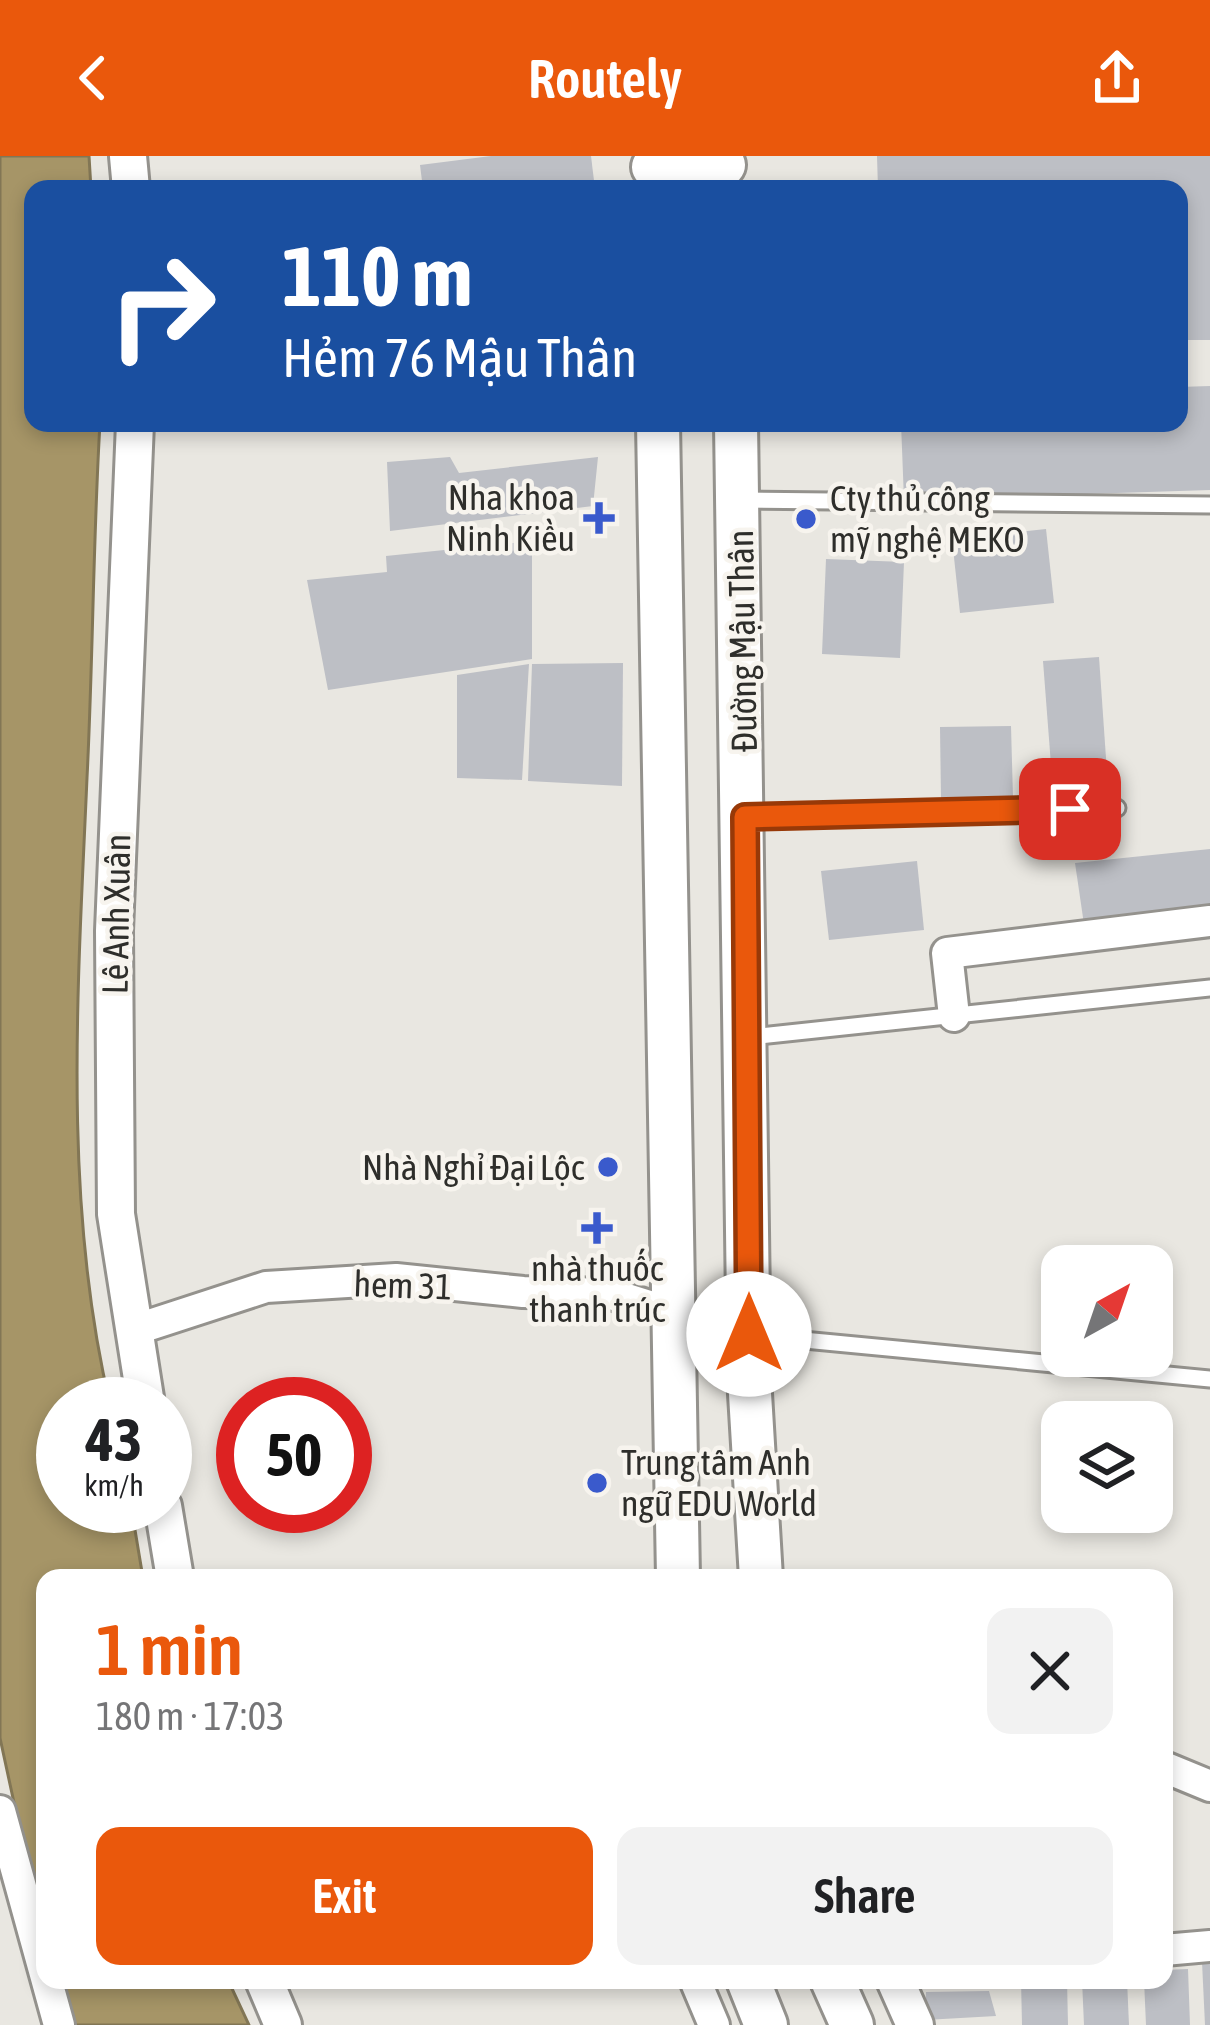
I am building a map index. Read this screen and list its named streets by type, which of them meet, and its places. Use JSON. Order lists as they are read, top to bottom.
{
  "streets": {
    "main road": ["Đường Mậu Thân"],
    "street": ["Lê Anh Xuân", "hem 31"]
  },
  "crossings": [
    ["Lê Anh Xuân", "hem 31"]
  ],
  "places": {
    "health": ["Nha khoa Ninh Kiều", "nhà thuốc thanh trúc"],
    "other": ["Cty thủ công mỹ nghệ MEKO", "Nhà Nghỉ Đại Lộc", "Trung tâm Anh ngữ EDU World"]
  },
  "north": "top right",
  "page": {
    "header": "Routely",
    "turn": ["110 m", "Hẻm 76 Mậu Thân"],
    "speed": "43 km/h",
    "limit": "50",
    "heading": ["1 min", "180 m · 17:03"],
    "buttons": ["Exit", "Share"]
  }
}
